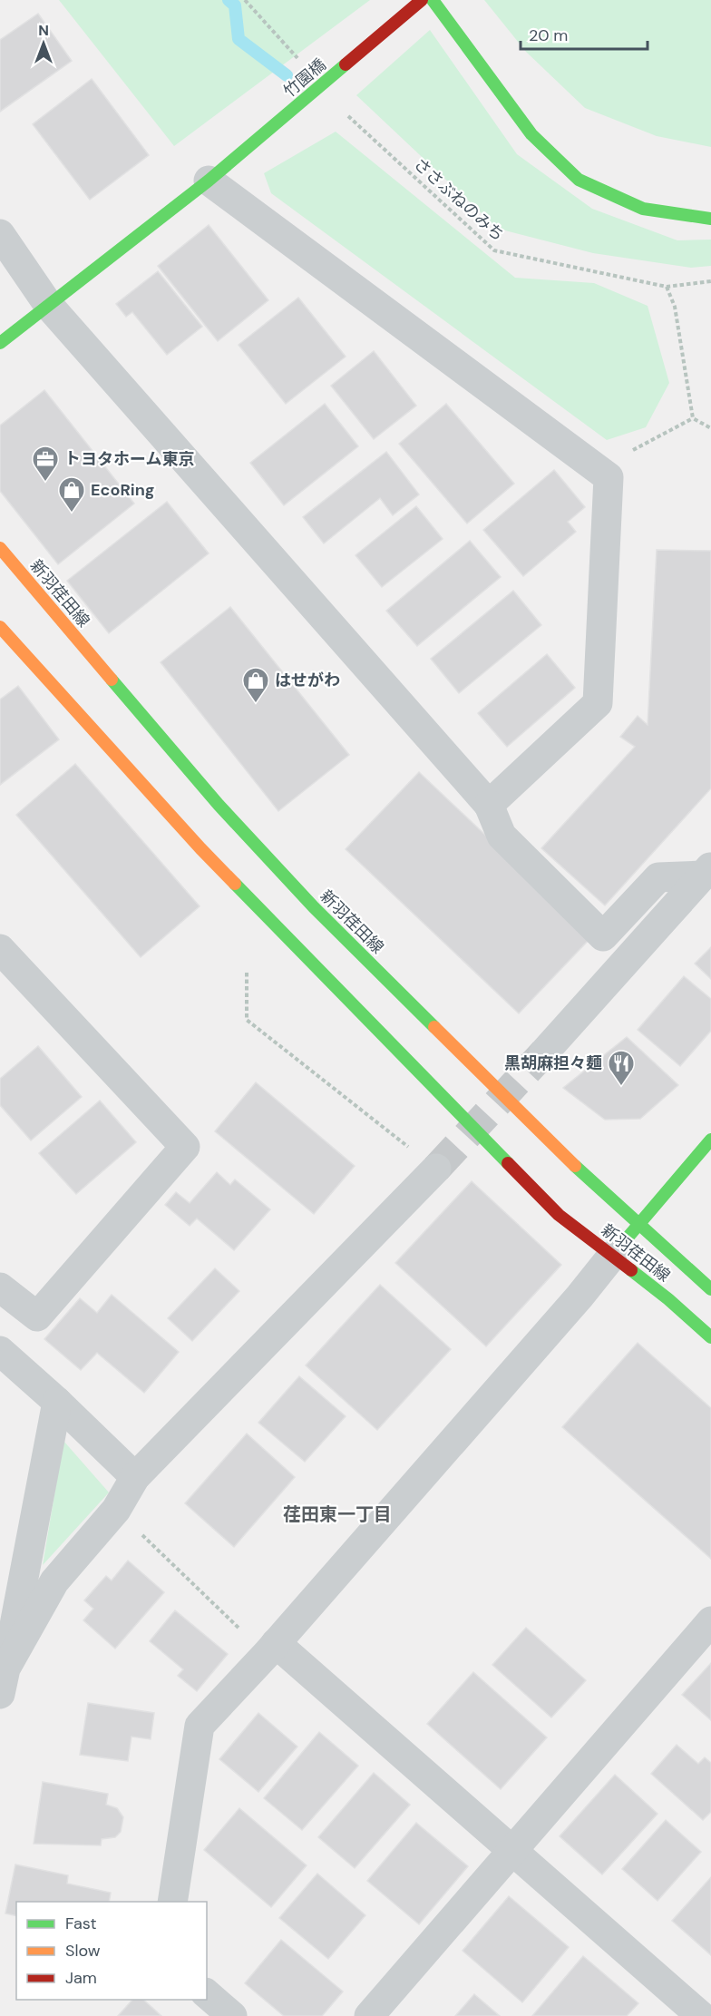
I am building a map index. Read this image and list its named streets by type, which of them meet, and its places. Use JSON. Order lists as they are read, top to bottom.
{
  "streets": {
    "street": ["竹園橋", "新羽荏田線"],
    "path": ["ささぶねのみち"]
  },
  "districts": ["荏田東一丁目"],
  "places": {
    "office": ["トヨタホーム東京"],
    "shop": ["EcoRing", "はせがわ"],
    "restaurant": ["黒胡麻担々麺"]
  },
  "legend": ["Fast", "Slow", "Jam"],
  "scale_bar": "20 m",
  "north": "top"
}
